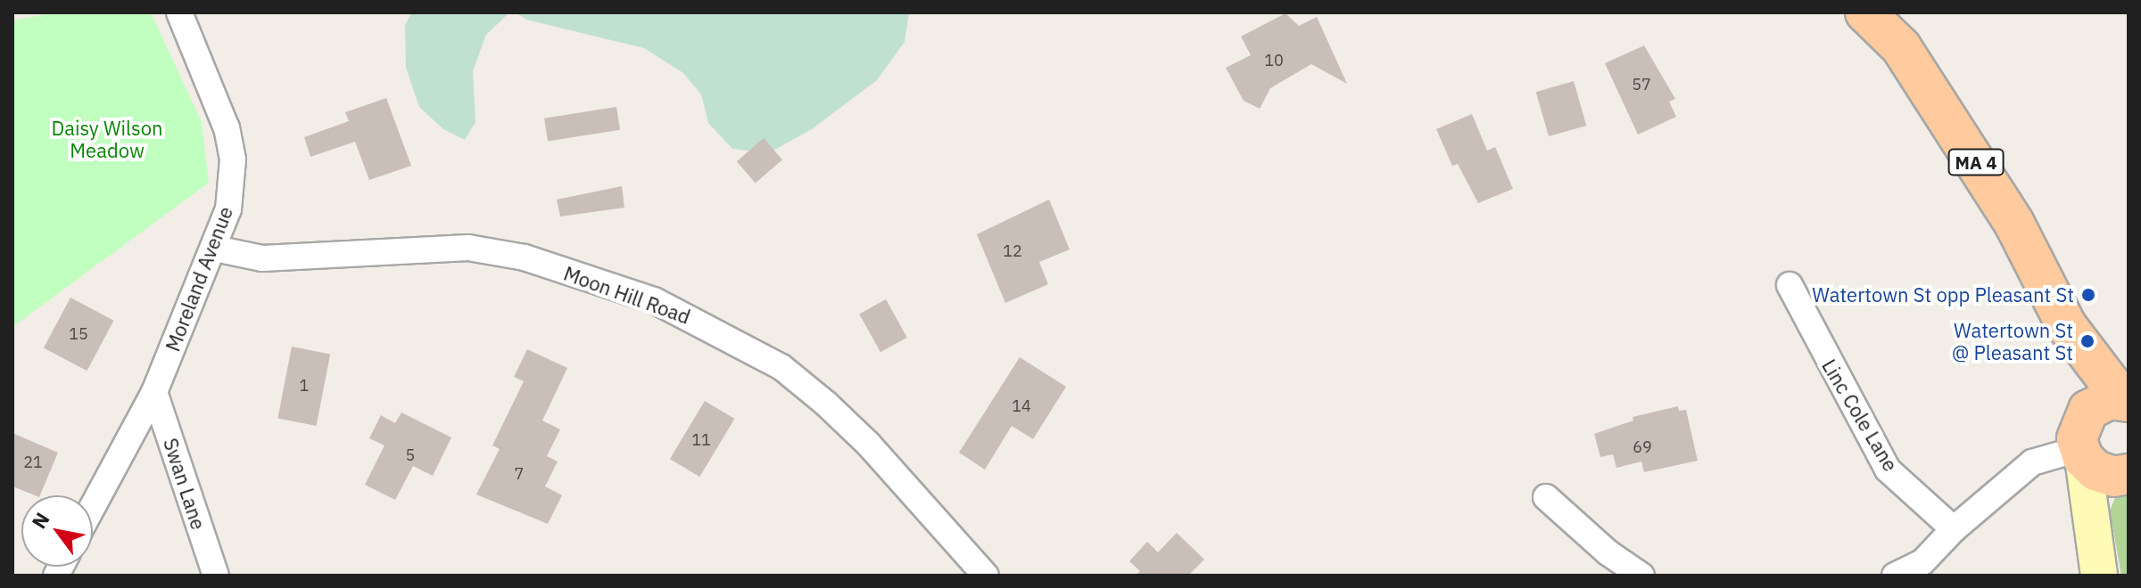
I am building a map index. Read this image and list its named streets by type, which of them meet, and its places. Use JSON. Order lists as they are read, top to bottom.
{
  "streets": {
    "main road": ["MA 4"],
    "street": [
      "Moreland Avenue",
      "Moon Hill Road",
      "Linc Cole Lane",
      "Swan Lane"
    ]
  },
  "crossings": [
    ["Moreland Avenue", "Moon Hill Road"],
    ["Moreland Avenue", "Swan Lane"]
  ],
  "parks": ["Daisy Wilson Meadow"],
  "places": ["Watertown St opp Pleasant St", "Watertown St @ Pleasant St"],
  "house_numbers": [
    "10",
    "57",
    "12",
    "15",
    "1",
    "14",
    "11",
    "69",
    "5",
    "21",
    "7"
  ],
  "north": "top left"
}
